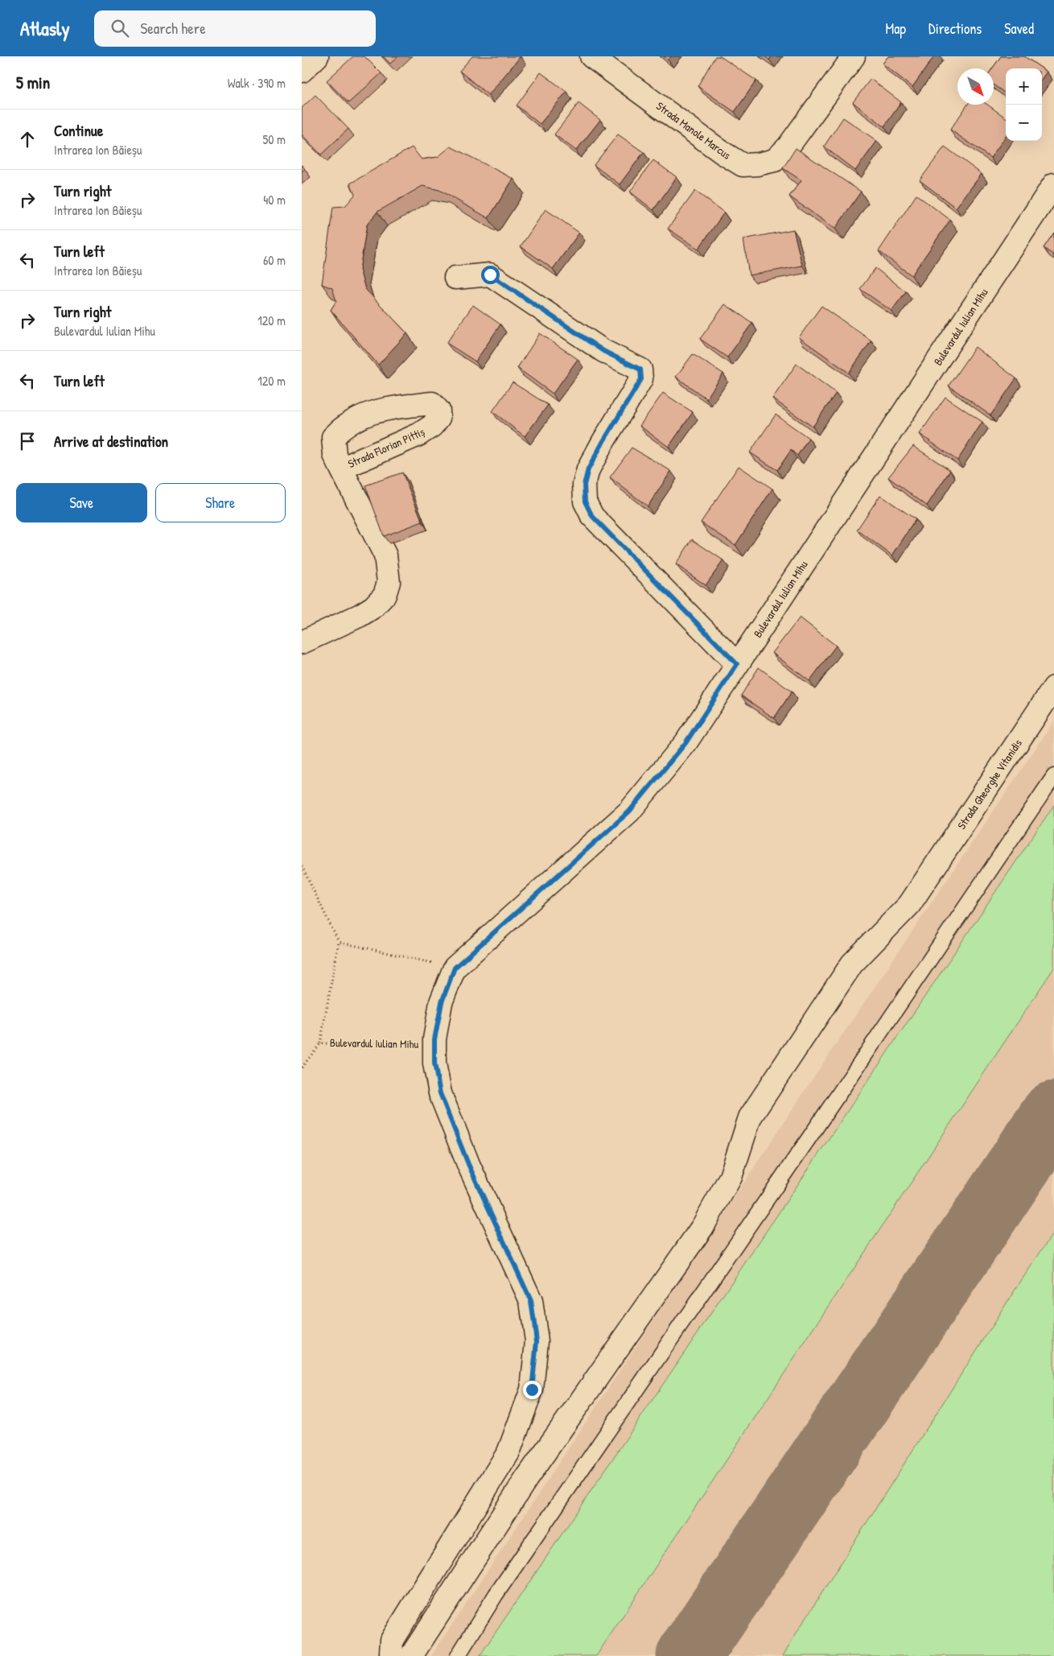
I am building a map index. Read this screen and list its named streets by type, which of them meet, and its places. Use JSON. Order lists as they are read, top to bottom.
{
  "streets": {
    "street": [
      "Strada Manole Marcus",
      "Bulevardul Iulian Mihu",
      "Strada Florian Pittiș",
      "Strada Gheorghe Vitanidis"
    ]
  },
  "north": "bottom right",
  "page": {
    "header": "Atlasly",
    "search": "Search here",
    "nav": ["Map", "Directions", "Saved"],
    "heading": ["5 min", "Walk · 390 m"],
    "map_buttons": ["+", "−"],
    "list": [
      ["Continue", "Intrarea Ion Băieșu", "50 m"],
      ["Turn right", "Intrarea Ion Băieșu", "40 m"],
      ["Turn left", "Intrarea Ion Băieșu", "60 m"],
      ["Turn right", "Bulevardul Iulian Mihu", "120 m"],
      ["Turn left", "120 m"],
      "Arrive at destination"
    ],
    "buttons": ["Save", "Share"]
  }
}
